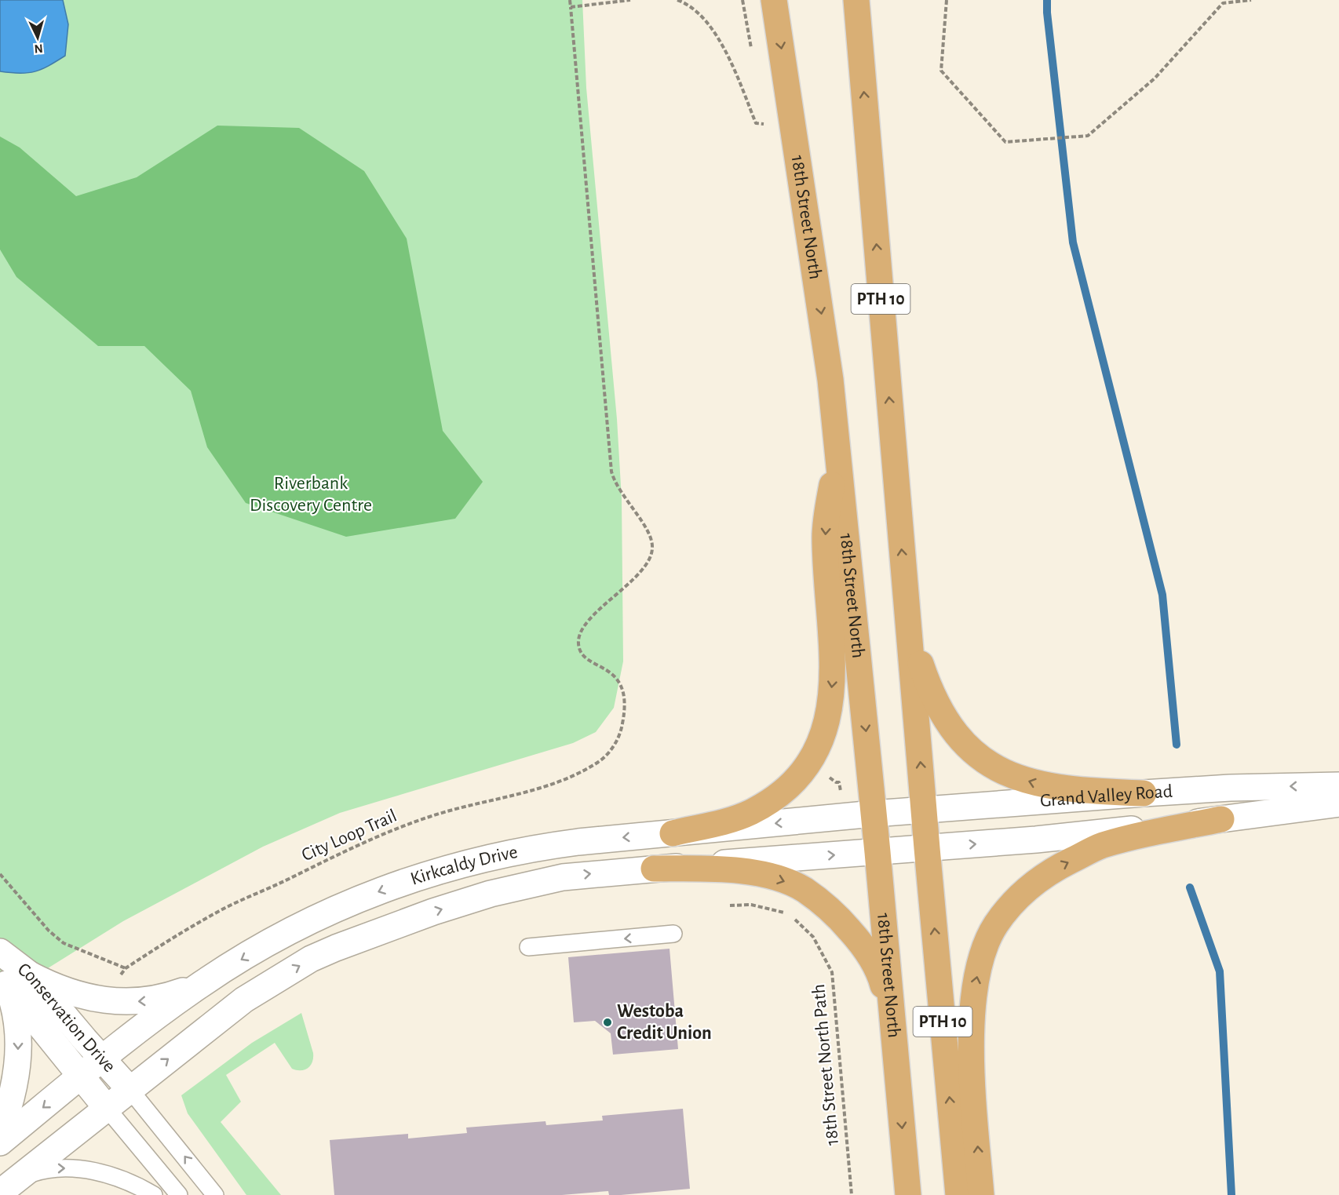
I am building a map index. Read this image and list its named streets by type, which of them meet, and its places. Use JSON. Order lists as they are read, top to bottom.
{
  "streets": {
    "main road": [
      "18th Street North",
      "PTH 10",
      "Grand Valley Road",
      "Kirkcaldy Drive",
      "Conservation Drive"
    ],
    "path": ["City Loop Trail", "18th Street North Path"]
  },
  "crossings": [
    ["18th Street North", "Grand Valley Road"],
    ["18th Street North", "Kirkcaldy Drive"],
    ["PTH 10", "Grand Valley Road"],
    ["Grand Valley Road", "Kirkcaldy Drive"],
    ["Kirkcaldy Drive", "Conservation Drive"]
  ],
  "parks": ["Riverbank Discovery Centre"],
  "places": ["Westoba Credit Union"],
  "north": "bottom"
}
